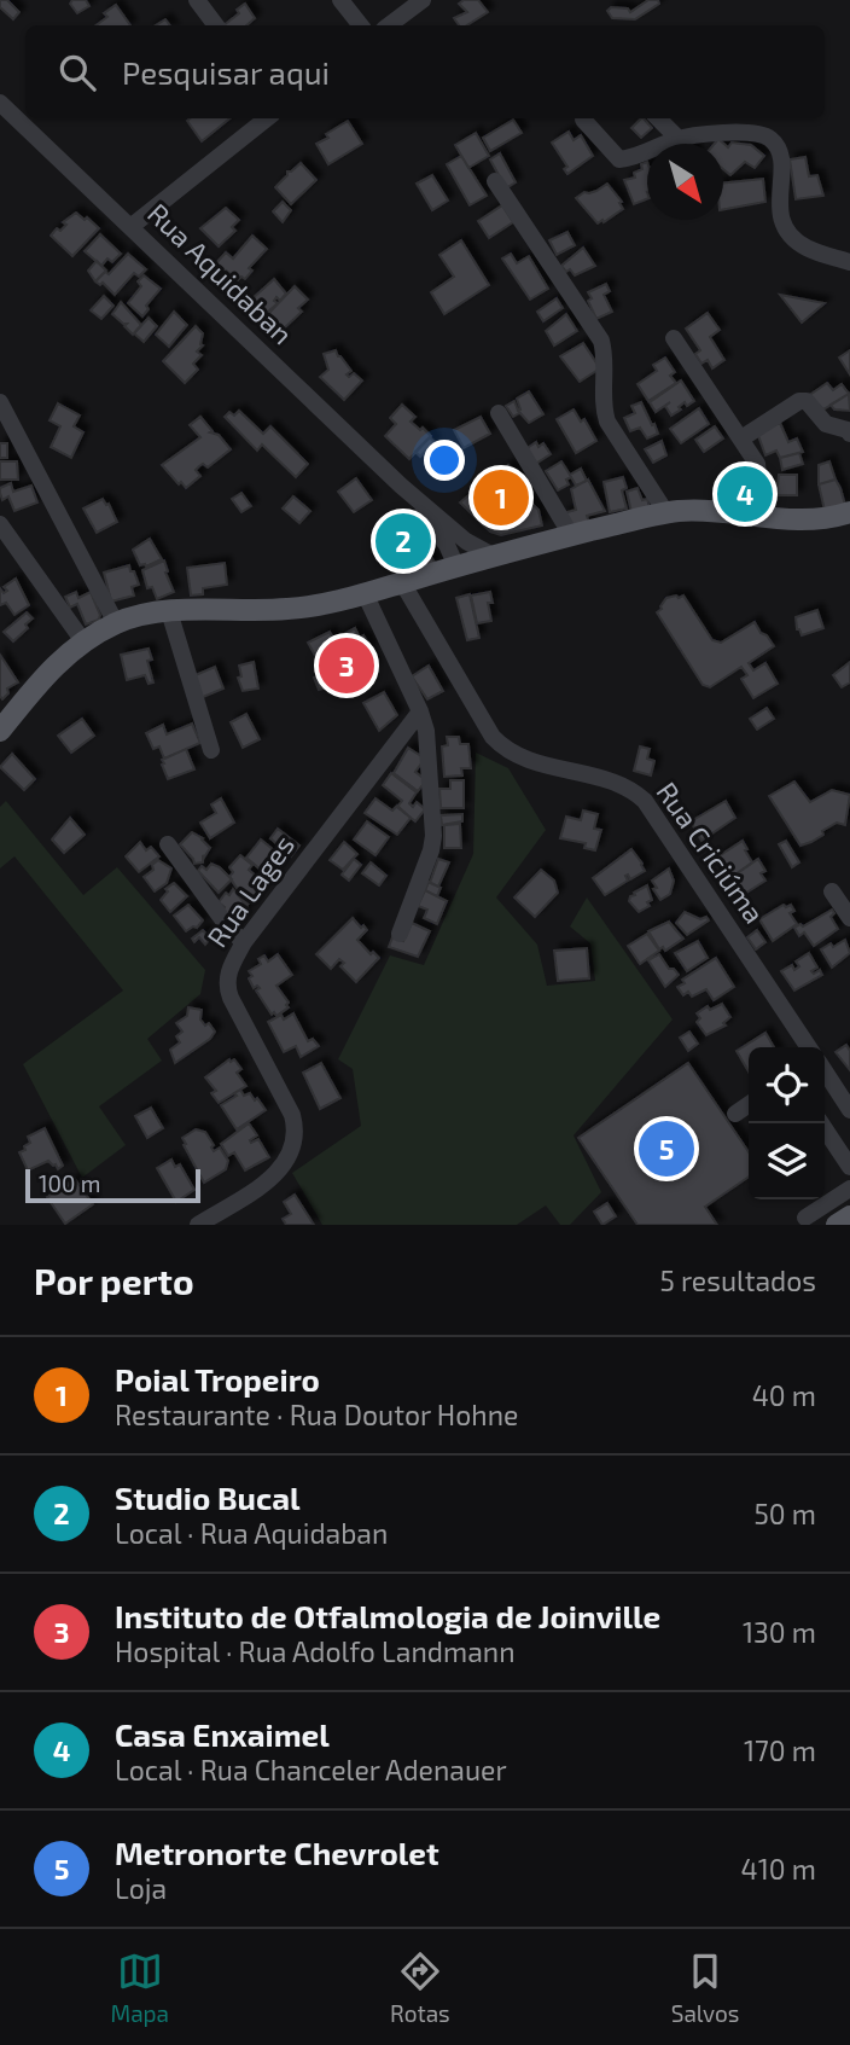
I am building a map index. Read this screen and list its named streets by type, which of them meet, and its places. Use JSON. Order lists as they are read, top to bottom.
{
  "streets": {
    "street": ["Rua Aquidaban", "Rua Criciúma", "Rua Lages"]
  },
  "scale_bar": "100 m",
  "north": "bottom right",
  "page": {
    "search": "Pesquisar aqui",
    "pins": [
      "4",
      "1",
      "2",
      "3",
      "5"
    ],
    "scale": "100 m",
    "heading": ["Por perto", "5 resultados"],
    "list": [
      {
        "mark": "1",
        "name": "Poial Tropeiro",
        "note": "Restaurante · Rua Doutor Hohne",
        "value": "40 m"
      },
      {
        "mark": "2",
        "name": "Studio Bucal",
        "note": "Local · Rua Aquidaban",
        "value": "50 m"
      },
      {
        "mark": "3",
        "name": "Instituto de Otfalmologia de Joinville",
        "note": "Hospital · Rua Adolfo Landmann",
        "value": "130 m"
      },
      {
        "mark": "4",
        "name": "Casa Enxaimel",
        "note": "Local · Rua Chanceler Adenauer",
        "value": "170 m"
      },
      {
        "mark": "5",
        "name": "Metronorte Chevrolet",
        "note": "Loja",
        "value": "410 m"
      }
    ],
    "nav": ["Mapa", "Rotas", "Salvos"]
  }
}
